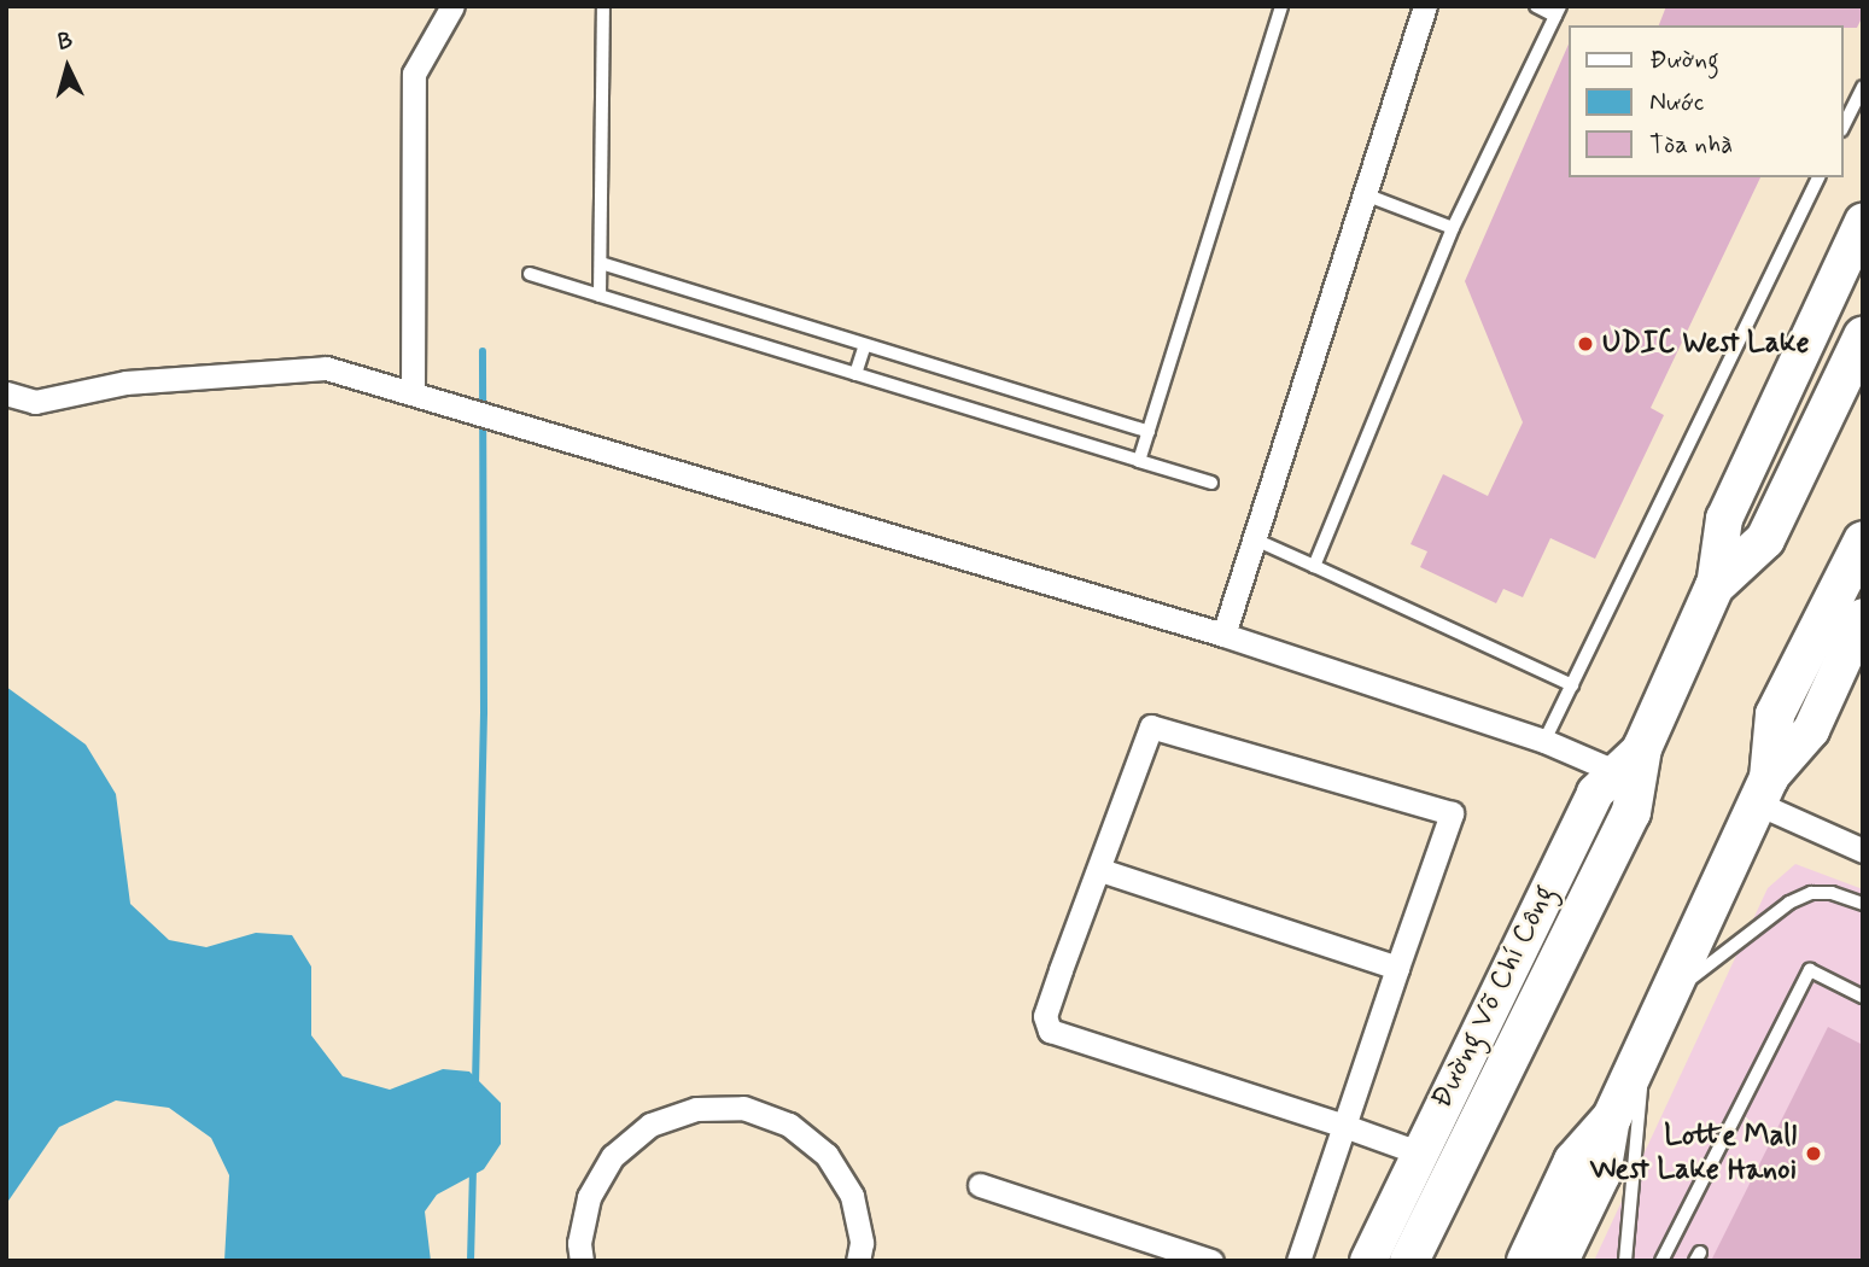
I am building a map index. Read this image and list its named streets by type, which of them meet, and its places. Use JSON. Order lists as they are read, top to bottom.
{
  "streets": {
    "highway": ["Đường Võ Chí Công"]
  },
  "places": ["UDIC West Lake", "Lotte Mall West Lake Hanoi"],
  "legend": ["Đường", "Nước", "Tòa nhà"],
  "north": "top"
}
